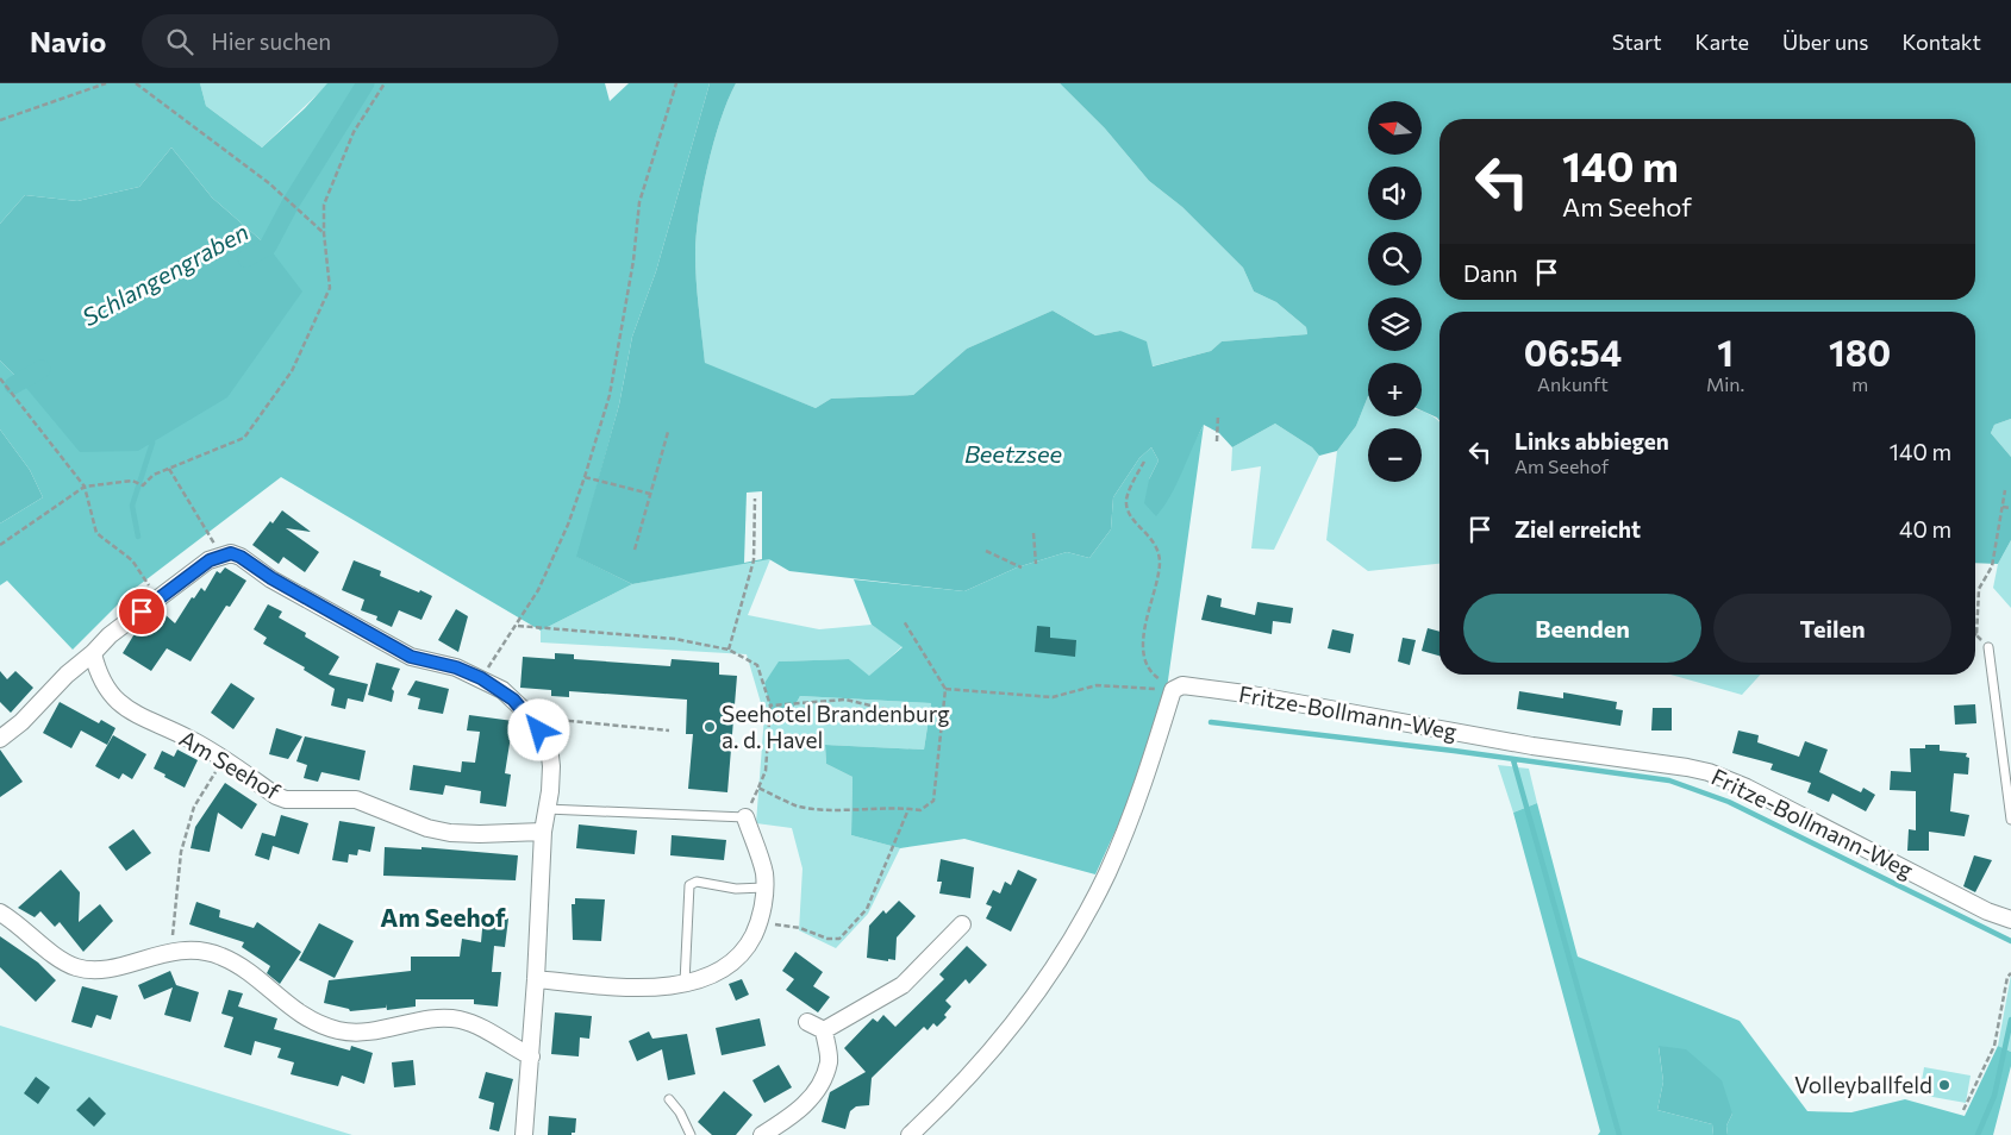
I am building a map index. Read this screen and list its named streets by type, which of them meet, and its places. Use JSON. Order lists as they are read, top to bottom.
{
  "streets": {
    "street": ["Fritze-Bollmann-Weg", "Am Seehof"]
  },
  "districts": ["Am Seehof"],
  "water": ["Schlangengraben", "Beetzsee"],
  "places": ["Seehotel Brandenburg a. d. Havel", "Volleyballfeld"],
  "north": "left",
  "page": {
    "header": "Navio",
    "search": "Hier suchen",
    "nav": [
      "Start",
      "Karte",
      "Über uns",
      "Kontakt"
    ],
    "map_buttons": ["+", "−"],
    "turn": ["140 m", "Am Seehof"],
    "then": "Dann",
    "eta": [
      "06:54",
      "Ankunft",
      "1",
      "Min.",
      "180",
      "m"
    ],
    "list": [
      {
        "name": "Links abbiegen",
        "note": "Am Seehof",
        "value": "140 m"
      },
      {
        "name": "Ziel erreicht",
        "value": "40 m"
      }
    ],
    "buttons": ["Beenden", "Teilen"]
  }
}
